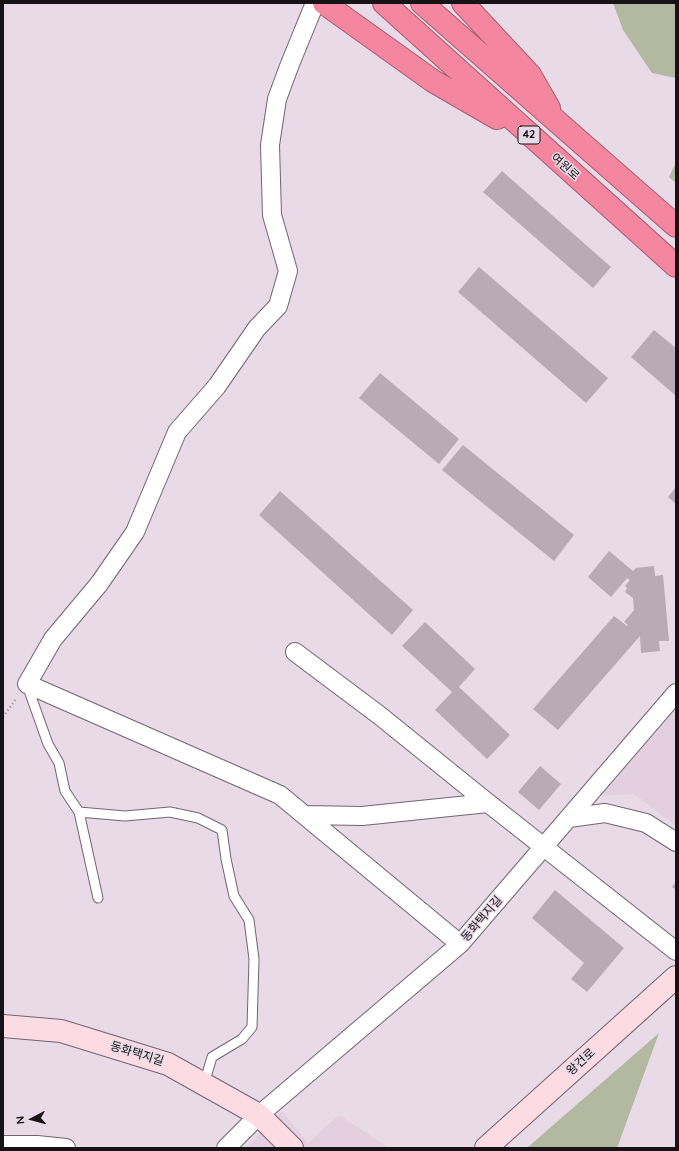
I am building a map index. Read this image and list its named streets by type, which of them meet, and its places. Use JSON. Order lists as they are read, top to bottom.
{
  "streets": {
    "highway": ["42", "여원로"],
    "street": ["동화택지길", "왕건로"]
  },
  "north": "left"
}
